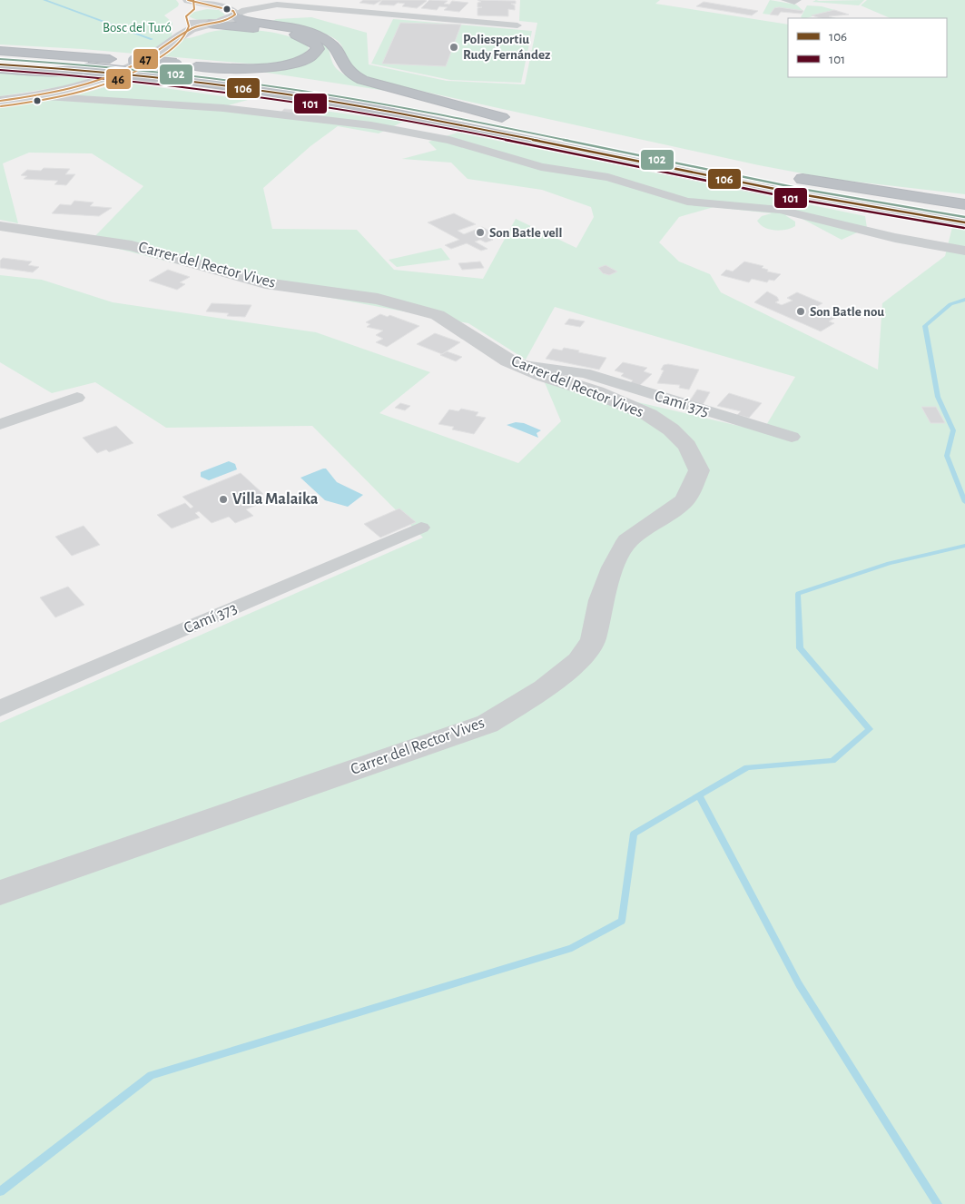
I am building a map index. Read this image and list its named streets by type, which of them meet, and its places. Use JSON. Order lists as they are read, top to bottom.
{
  "streets": {
    "street": ["Carrer del Rector Vives", "Camí 375", "Camí 373"]
  },
  "crossings": [
    ["Carrer del Rector Vives", "Camí 375"]
  ],
  "parks": ["Bosc del Turó"],
  "places": [
    "Poliesportiu Rudy Fernández",
    "Son Batle vell",
    "Son Batle nou",
    "Villa Malaika"
  ],
  "lines": [
    "transit line 47",
    "transit line 46",
    "transit line 102",
    "transit line 106",
    "transit line 101"
  ],
  "legend": ["106", "101"]
}
